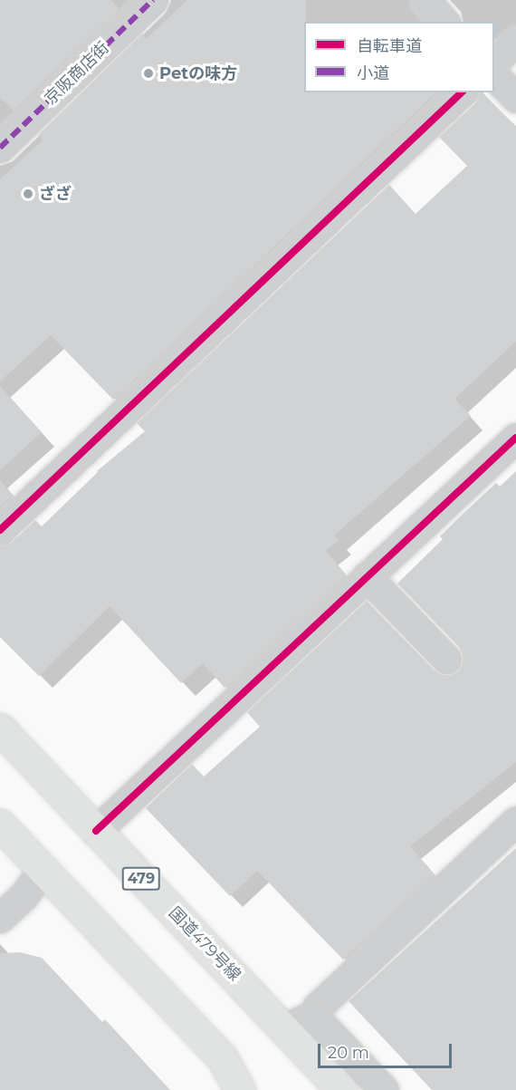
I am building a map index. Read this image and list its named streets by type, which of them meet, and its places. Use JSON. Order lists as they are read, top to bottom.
{
  "streets": {
    "highway": ["479", "国道479号線"],
    "street": ["京阪商店街"]
  },
  "places": ["Petの味方", "ざざ"],
  "legend": ["自転車道", "小道"],
  "scale_bar": "20 m"
}
